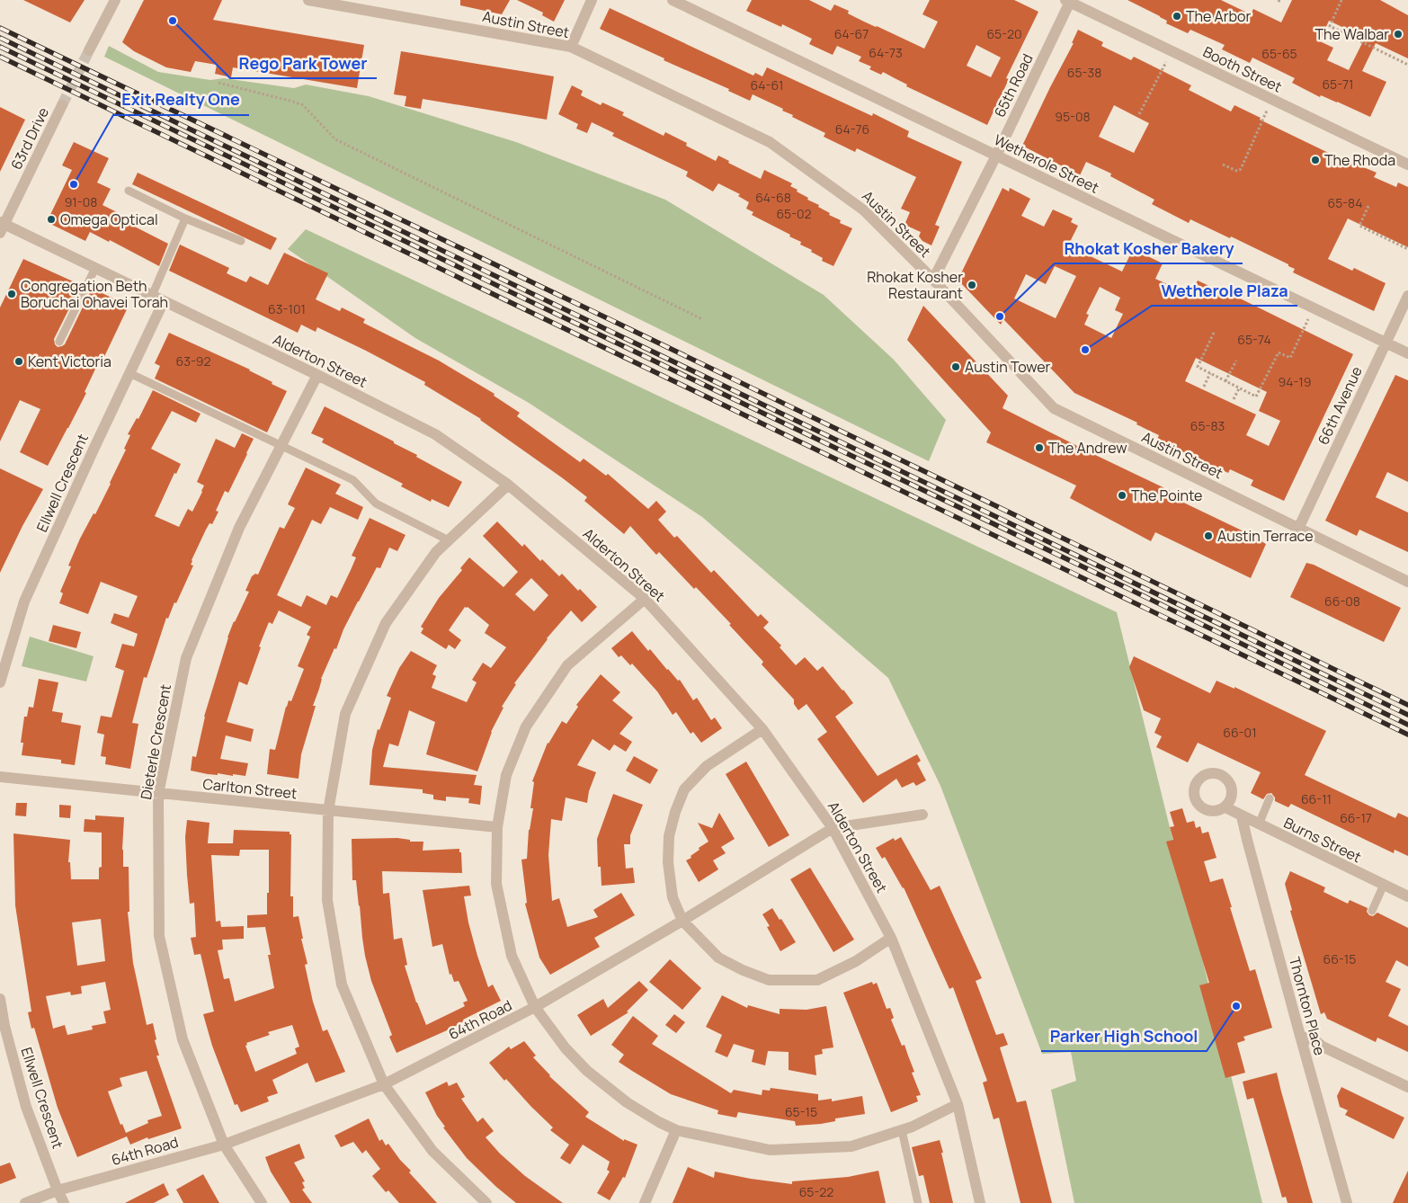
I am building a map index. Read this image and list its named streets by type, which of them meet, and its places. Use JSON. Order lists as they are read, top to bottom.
{
  "streets": {
    "street": [
      "Austin Street",
      "Booth Street",
      "65th Road",
      "63rd Drive",
      "Wetherole Street",
      "Alderton Street",
      "66th Avenue",
      "Ellwell Crescent",
      "Dieterle Crescent",
      "Carlton Street",
      "Burns Street",
      "Thornton Place",
      "64th Road"
    ]
  },
  "crossings": [
    ["Austin Street", "65th Road"],
    ["Austin Street", "66th Avenue"],
    ["Booth Street", "65th Road"],
    ["65th Road", "Wetherole Street"],
    ["63rd Drive", "Alderton Street"],
    ["Wetherole Street", "66th Avenue"],
    ["Alderton Street", "Ellwell Crescent"],
    ["Alderton Street", "Dieterle Crescent"],
    ["Alderton Street", "64th Road"],
    ["Ellwell Crescent", "64th Road"],
    ["Dieterle Crescent", "Carlton Street"],
    ["Dieterle Crescent", "64th Road"],
    ["Burns Street", "Thornton Place"]
  ],
  "places": [
    "The Arbor",
    "Rego Park Tower",
    "The Walbar",
    "The Rhoda",
    "Exit Realty One",
    "Omega Optical",
    "Rhokat Kosher Restaurant",
    "Congregation Beth Boruchai Ohavei Torah",
    "Rhokat Kosher Bakery",
    "Wetherole Plaza",
    "Kent Victoria",
    "Austin Tower",
    "The Andrew",
    "The Pointe",
    "Austin Terrace",
    "Parker High School"
  ],
  "house_numbers": [
    "64-67",
    "65-20",
    "64-73",
    "65-65",
    "65-38",
    "65-71",
    "64-61",
    "95-08",
    "64-76",
    "64-68",
    "91-08",
    "65-84",
    "65-02",
    "63-101",
    "65-74",
    "63-92",
    "94-19",
    "65-83",
    "66-08",
    "66-01",
    "66-11",
    "66-17",
    "66-15",
    "65-15",
    "65-22"
  ]
}
